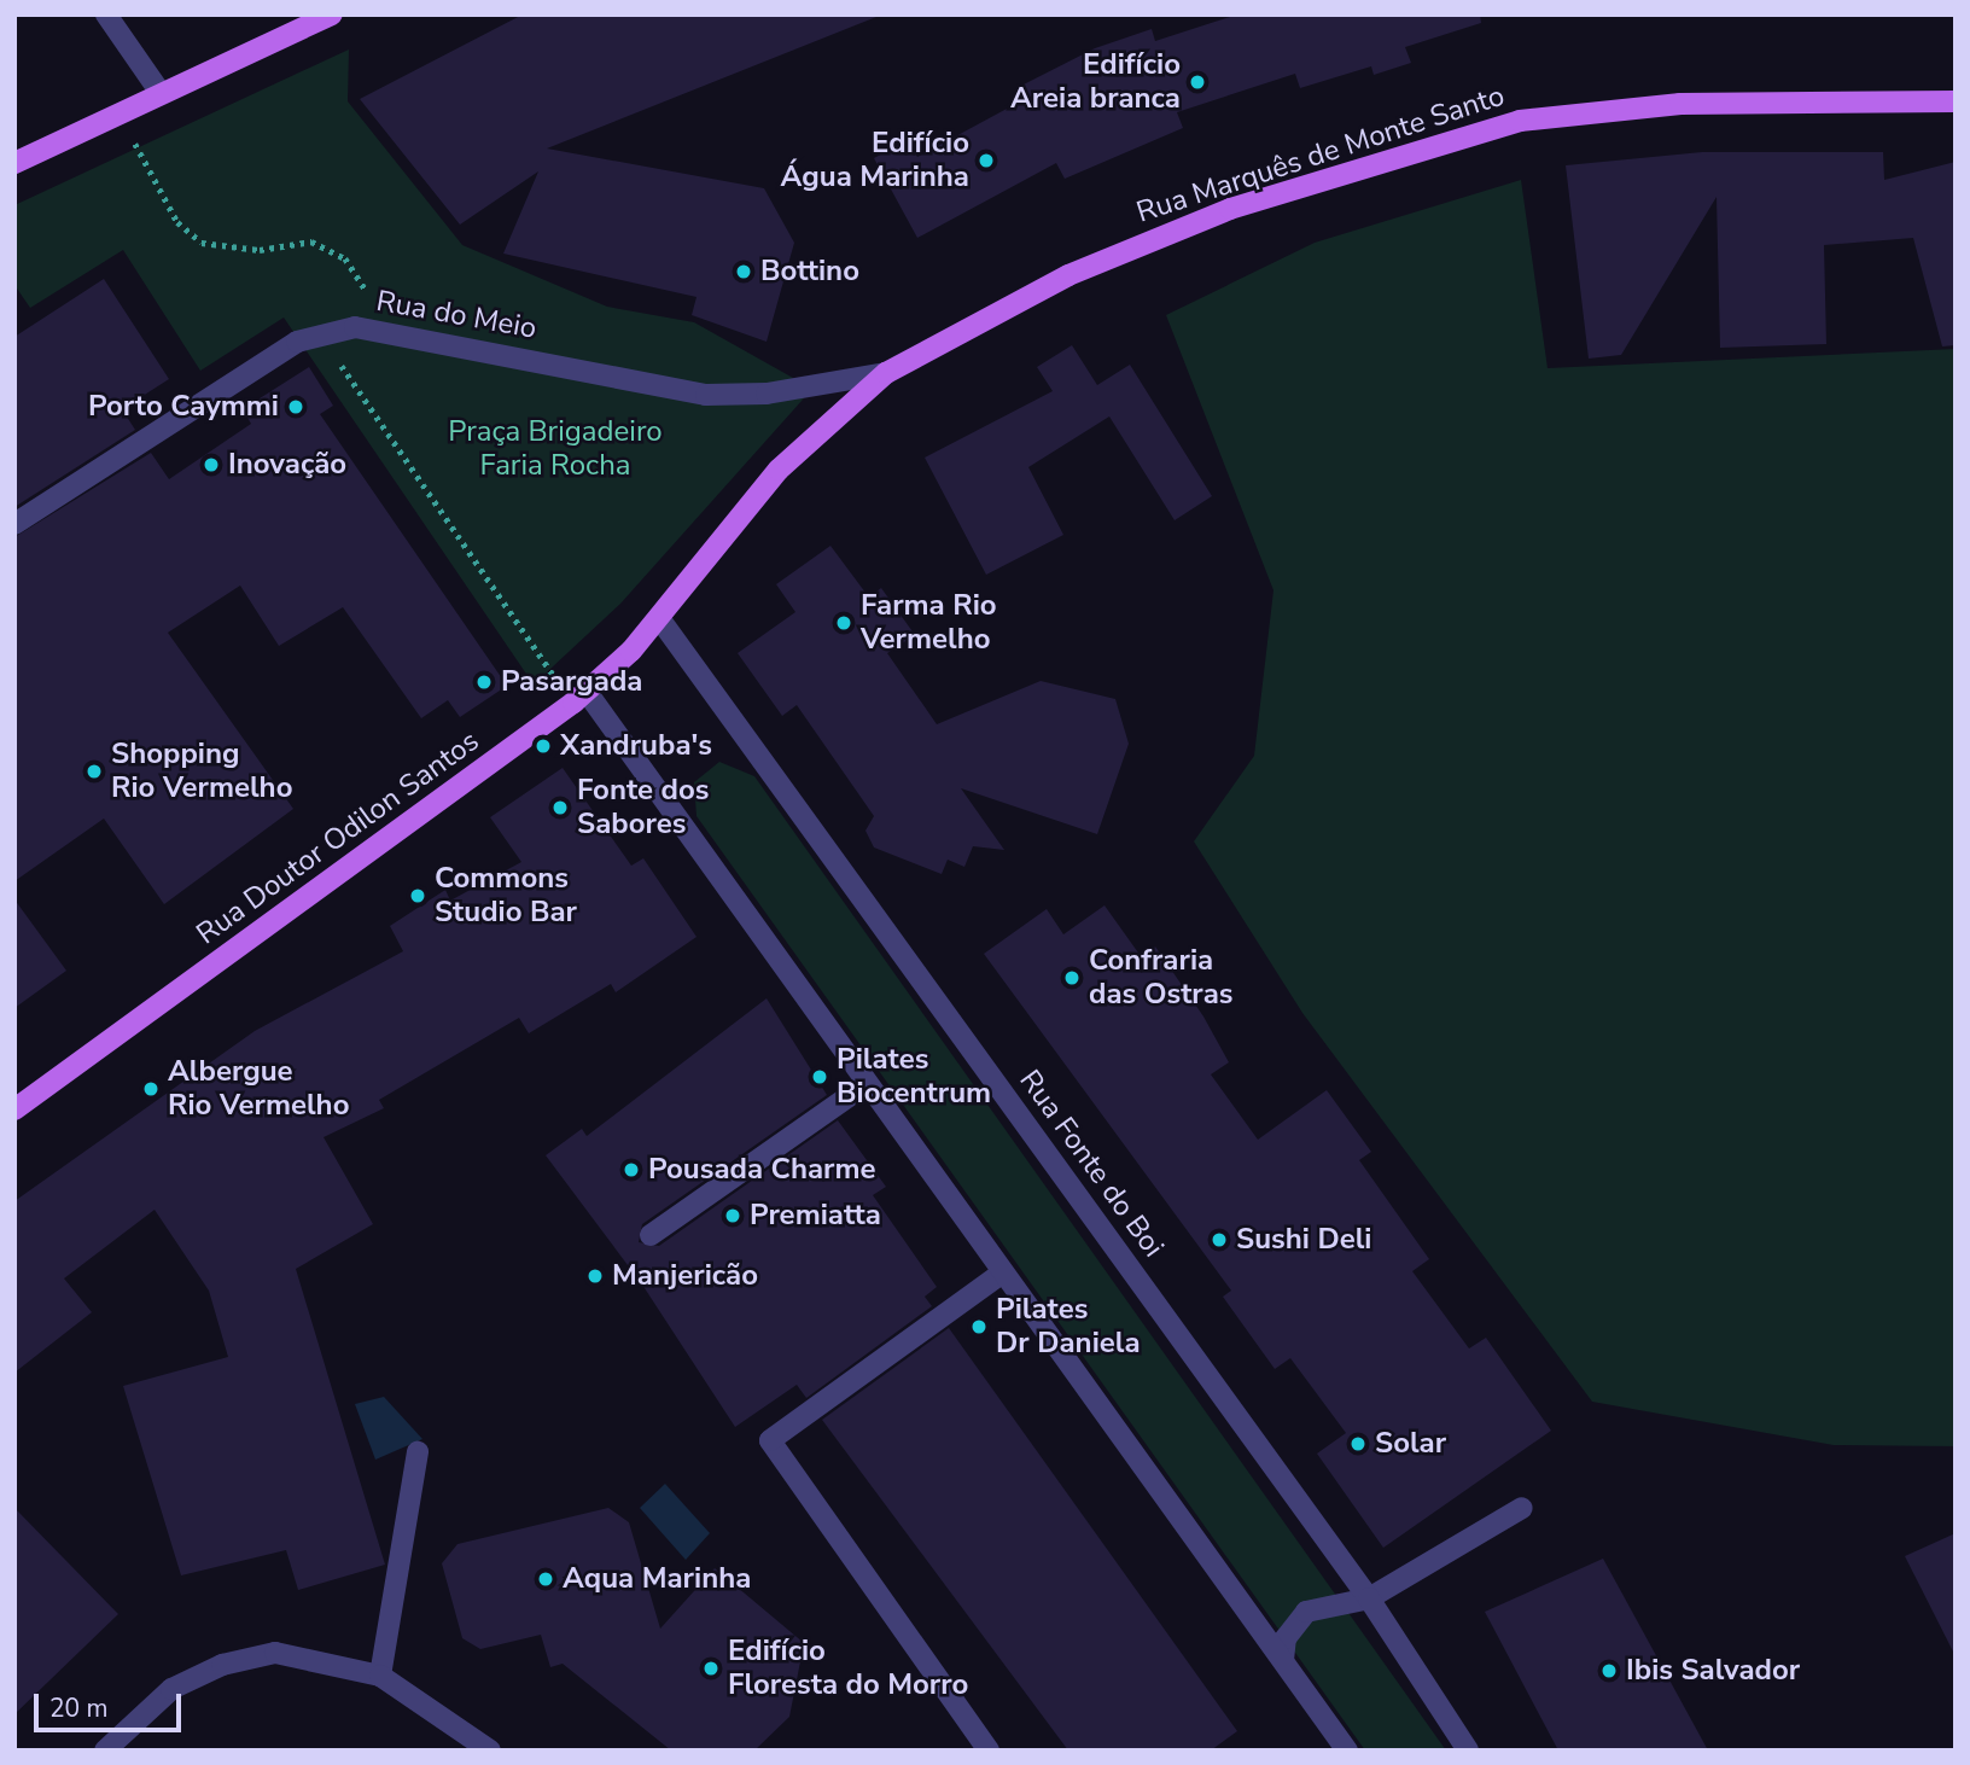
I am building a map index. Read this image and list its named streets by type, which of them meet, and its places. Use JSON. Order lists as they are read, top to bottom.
{
  "streets": {
    "main road": ["Rua Marquês de Monte Santo", "Rua Doutor Odilon Santos"],
    "street": ["Rua do Meio", "Rua Fonte do Boi"]
  },
  "crossings": [
    ["Rua Marquês de Monte Santo", "Rua do Meio"],
    ["Rua Marquês de Monte Santo", "Rua Doutor Odilon Santos"],
    ["Rua do Meio", "Rua Doutor Odilon Santos"],
    ["Rua Doutor Odilon Santos", "Rua Fonte do Boi"]
  ],
  "parks": ["Praça Brigadeiro Faria Rocha"],
  "places": [
    "Edifício Areia branca",
    "Edifício Água Marinha",
    "Bottino",
    "Porto Caymmi",
    "Inovação",
    "Farma Rio Vermelho",
    "Pasargada",
    "Xandruba's",
    "Shopping Rio Vermelho",
    "Fonte dos Sabores",
    "Commons Studio Bar",
    "Confraria das Ostras",
    "Pilates Biocentrum",
    "Albergue Rio Vermelho",
    "Pousada Charme",
    "Premiatta",
    "Sushi Deli",
    "Manjericão",
    "Pilates Dr Daniela",
    "Solar",
    "Aqua Marinha",
    "Edifício Floresta do Morro",
    "Ibis Salvador"
  ],
  "scale_bar": "20 m"
}
